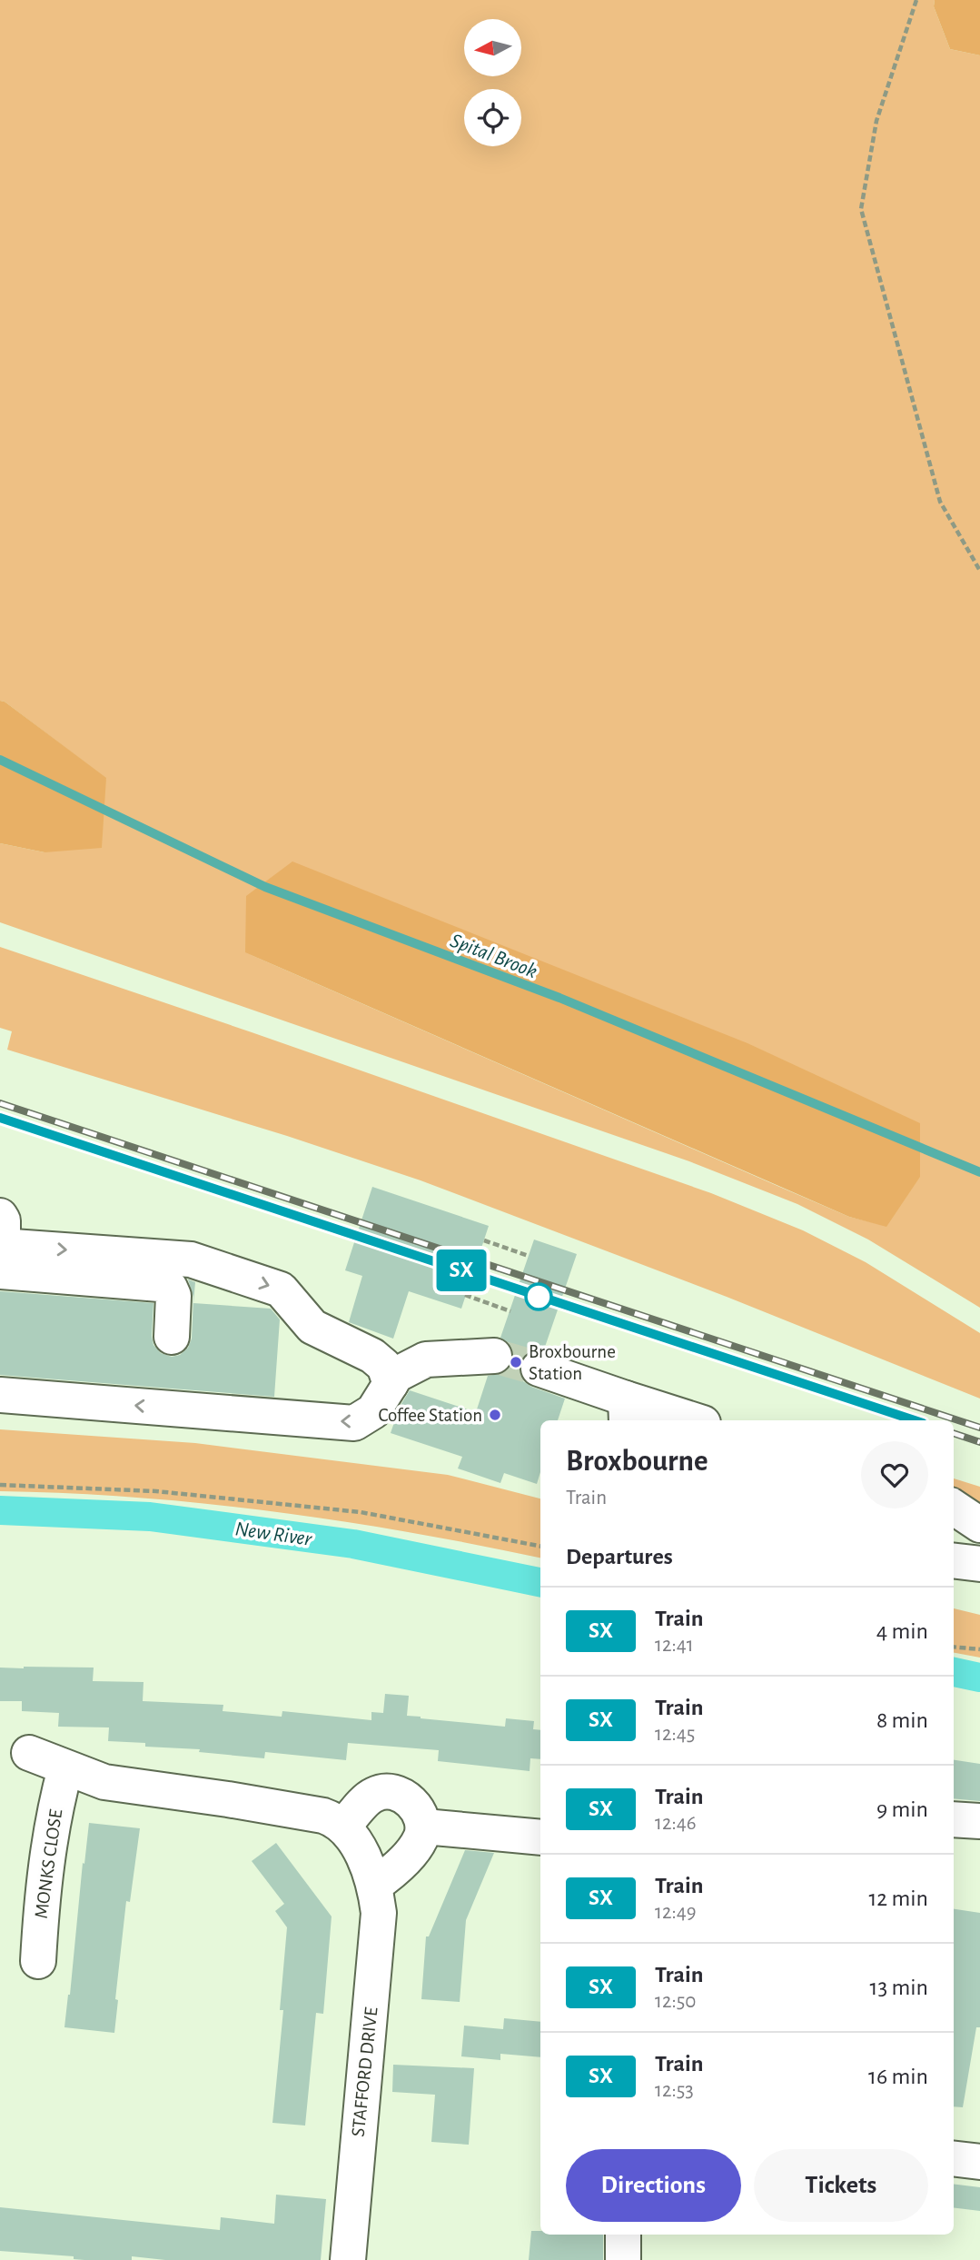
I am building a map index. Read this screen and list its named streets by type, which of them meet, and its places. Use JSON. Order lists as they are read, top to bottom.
{
  "streets": {
    "street": ["MONKS CLOSE", "STAFFORD DRIVE"]
  },
  "water": ["Spital Brook", "New River"],
  "places": ["Broxbourne Station", "Coffee Station"],
  "north": "left",
  "page": {
    "on_map": "SX",
    "heading": [
      ["Broxbourne", "Train"],
      "Departures"
    ],
    "list": [
      {
        "mark": "SX",
        "name": "Train",
        "note": "12:41",
        "value": "4 min"
      },
      {
        "mark": "SX",
        "name": "Train",
        "note": "12:45",
        "value": "8 min"
      },
      {
        "mark": "SX",
        "name": "Train",
        "note": "12:46",
        "value": "9 min"
      },
      {
        "mark": "SX",
        "name": "Train",
        "note": "12:49",
        "value": "12 min"
      },
      {
        "mark": "SX",
        "name": "Train",
        "note": "12:50",
        "value": "13 min"
      },
      {
        "mark": "SX",
        "name": "Train",
        "note": "12:53",
        "value": "16 min"
      }
    ],
    "buttons": ["Directions", "Tickets"]
  }
}
